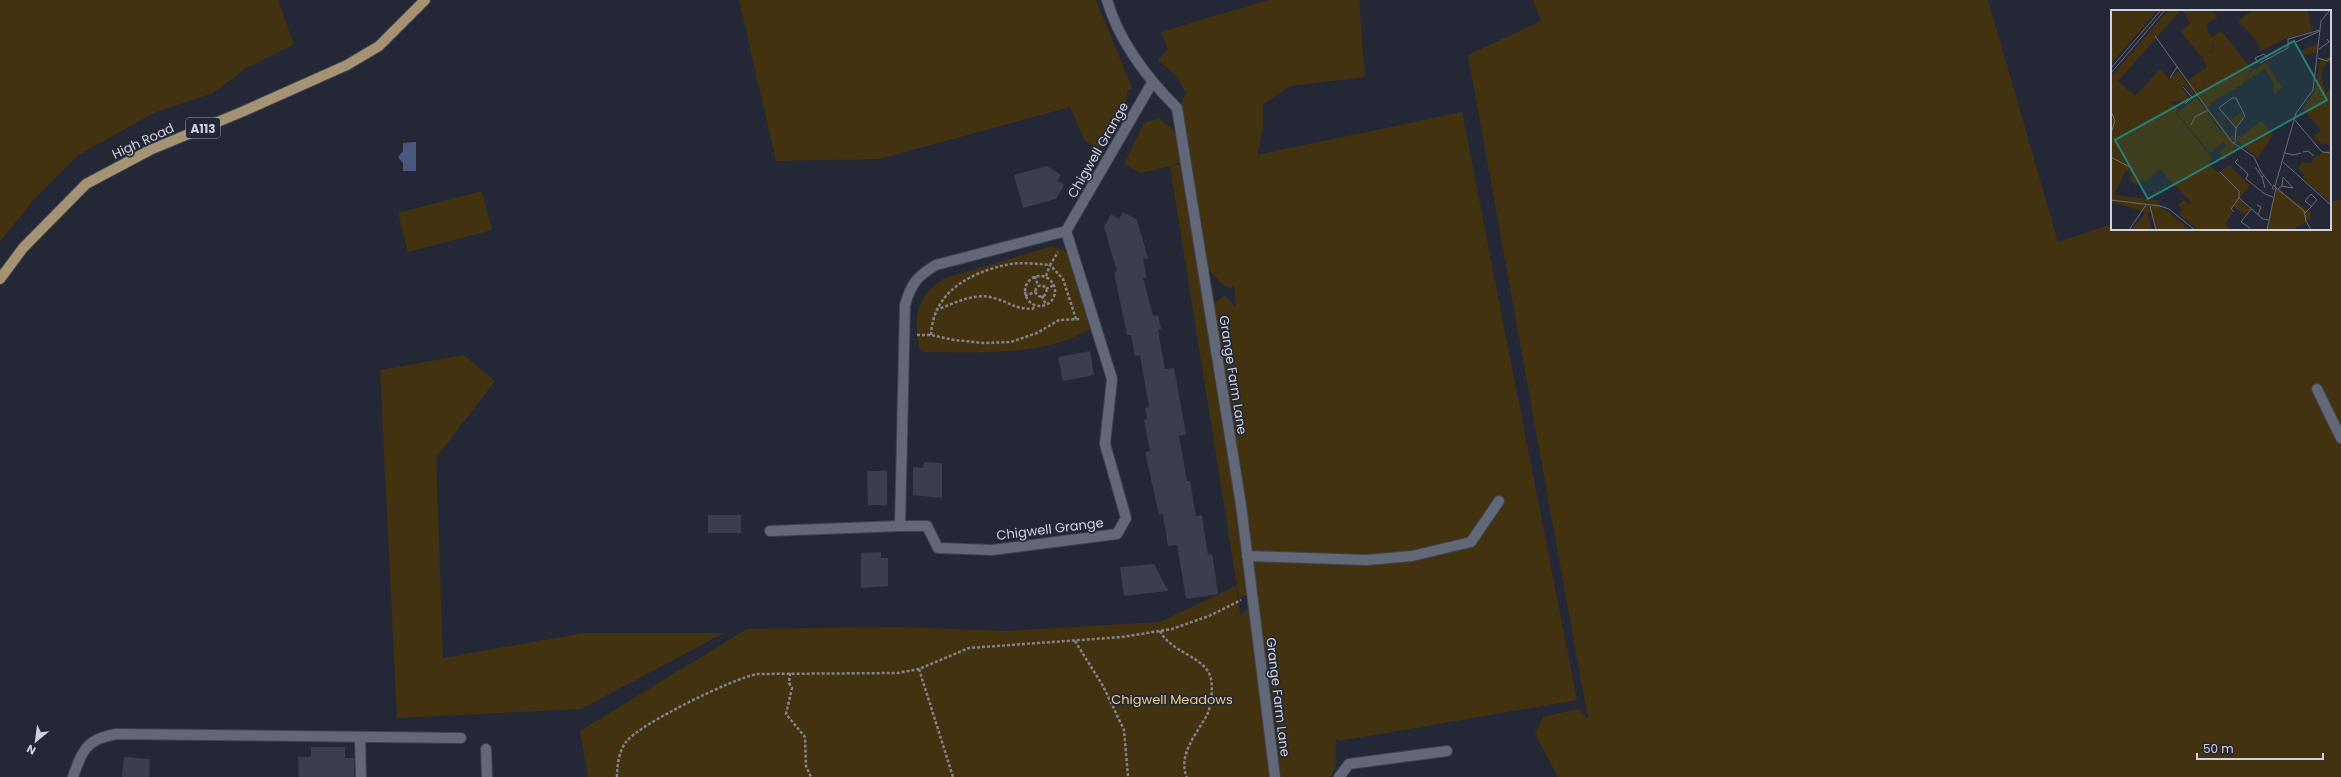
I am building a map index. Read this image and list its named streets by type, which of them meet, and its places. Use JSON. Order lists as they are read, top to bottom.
{
  "streets": {
    "main road": ["A113", "High Road"],
    "street": ["Chigwell Grange", "Grange Farm Lane"]
  },
  "crossings": [
    ["Chigwell Grange", "Grange Farm Lane"]
  ],
  "parks": ["Chigwell Meadows"],
  "scale_bar": "50 m",
  "north": "bottom left"
}
